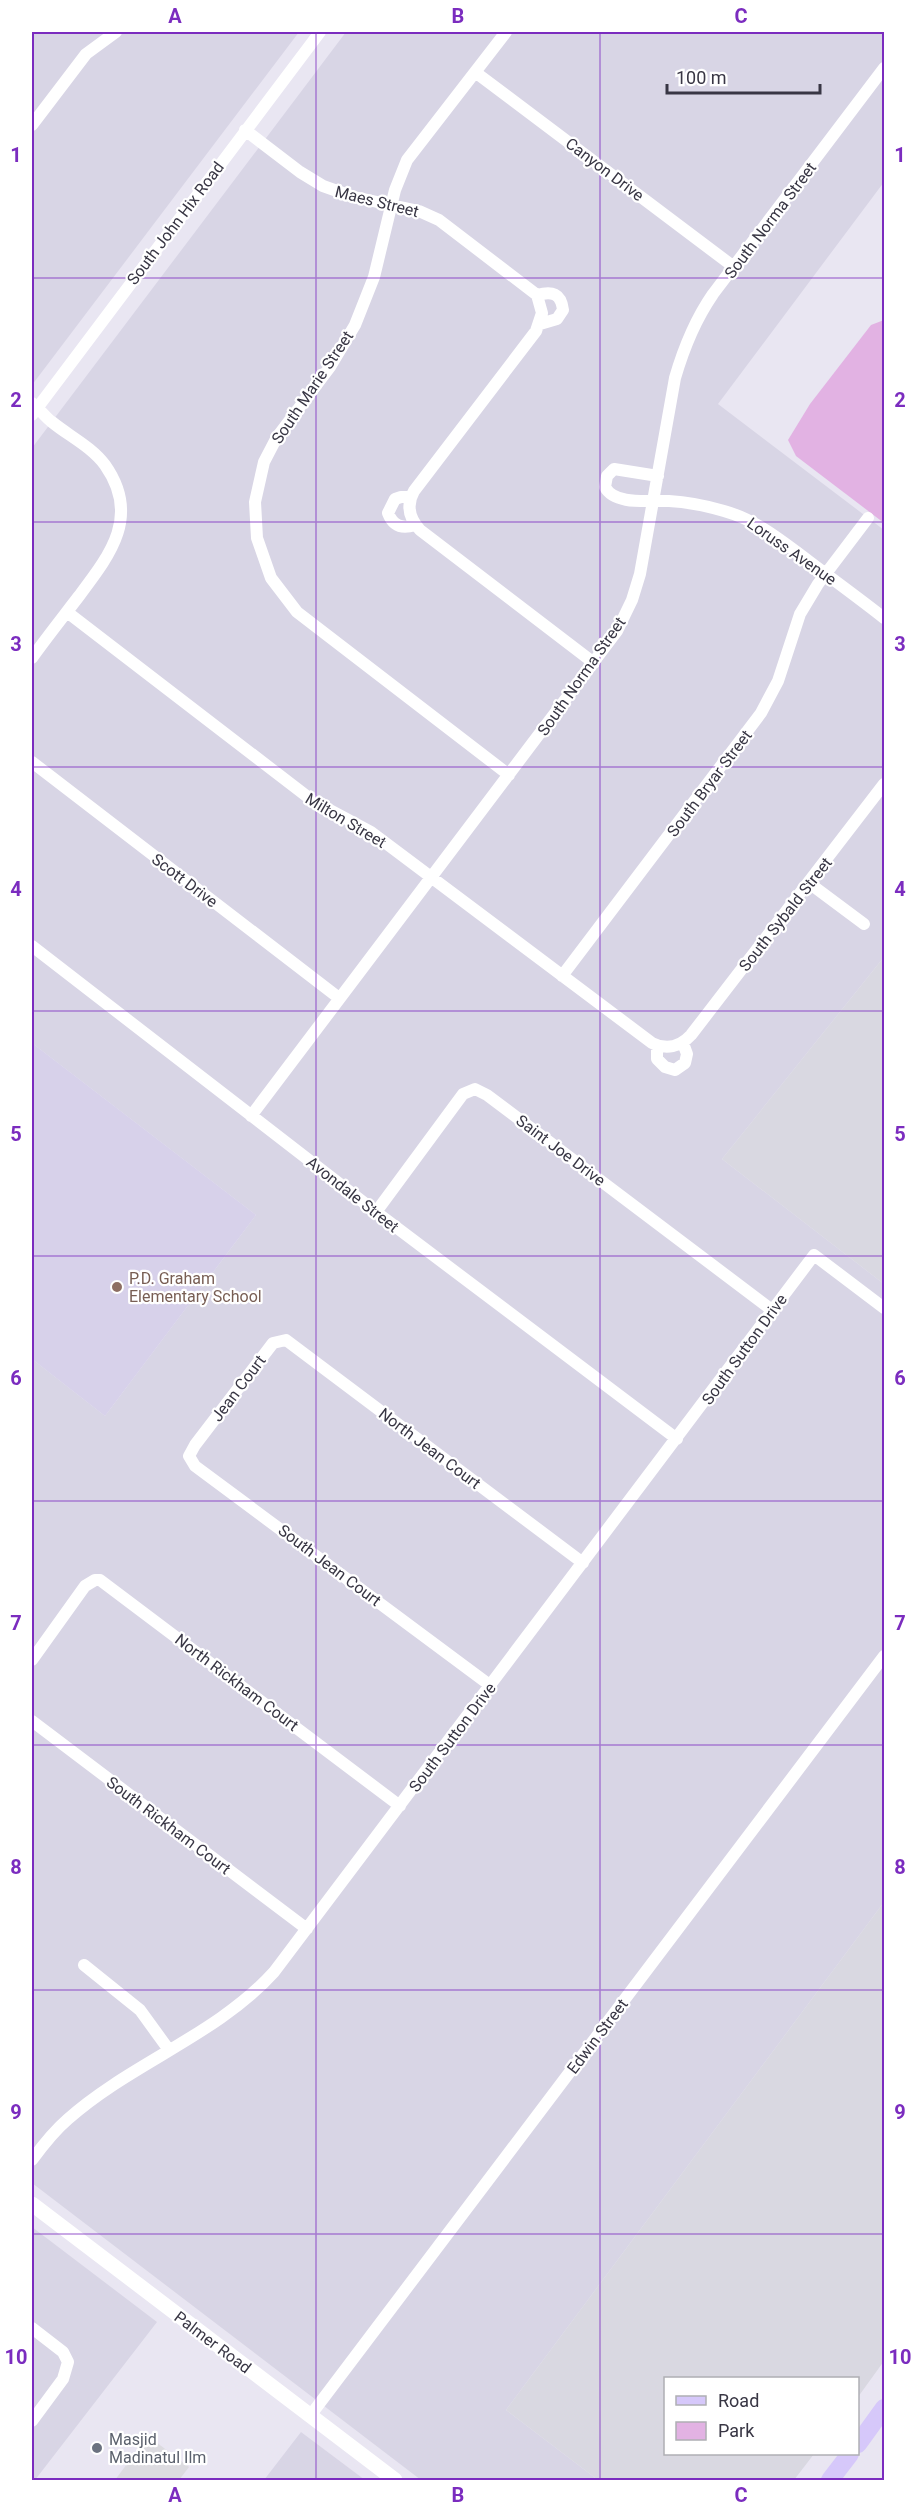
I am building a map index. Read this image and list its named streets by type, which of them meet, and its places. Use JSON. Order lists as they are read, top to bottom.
{
  "streets": {
    "street": [
      "Canyon Drive",
      "Maes Street",
      "South Norma Street",
      "South John Hix Road",
      "South Marie Street",
      "Loruss Avenue",
      "South Bryar Street",
      "Milton Street",
      "Scott Drive",
      "South Sybald Street",
      "Saint Joe Drive",
      "Avondale Street",
      "South Sutton Drive",
      "Jean Court",
      "North Jean Court",
      "South Jean Court",
      "North Rickham Court",
      "South Rickham Court",
      "Edwin Street",
      "Palmer Road"
    ]
  },
  "crossings": [
    ["Canyon Drive", "South Norma Street"],
    ["Canyon Drive", "South Marie Street"],
    ["Maes Street", "South Norma Street"],
    ["Maes Street", "South John Hix Road"],
    ["Maes Street", "South Marie Street"],
    ["South Norma Street", "South Marie Street"],
    ["South Norma Street", "Loruss Avenue"],
    ["South Norma Street", "Milton Street"],
    ["South Norma Street", "Scott Drive"],
    ["South Norma Street", "Avondale Street"],
    ["Loruss Avenue", "South Bryar Street"],
    ["South Bryar Street", "Milton Street"],
    ["Milton Street", "South Sybald Street"],
    ["Saint Joe Drive", "Avondale Street"],
    ["Saint Joe Drive", "South Sutton Drive"],
    ["Avondale Street", "South Sutton Drive"],
    ["South Sutton Drive", "North Jean Court"],
    ["South Sutton Drive", "South Jean Court"],
    ["South Sutton Drive", "North Rickham Court"],
    ["South Sutton Drive", "South Rickham Court"],
    ["Jean Court", "North Jean Court"],
    ["Jean Court", "South Jean Court"],
    ["Edwin Street", "Palmer Road"]
  ],
  "places": ["P.D. Graham Elementary School", "Masjid Madinatul Ilm"],
  "legend": ["Road", "Park"],
  "scale_bar": "100 m",
  "grid": {
    "columns": ["A", "B", "C"],
    "rows": [
      "1",
      "2",
      "3",
      "4",
      "5",
      "6",
      "7",
      "8",
      "9",
      "10"
    ]
  }
}
